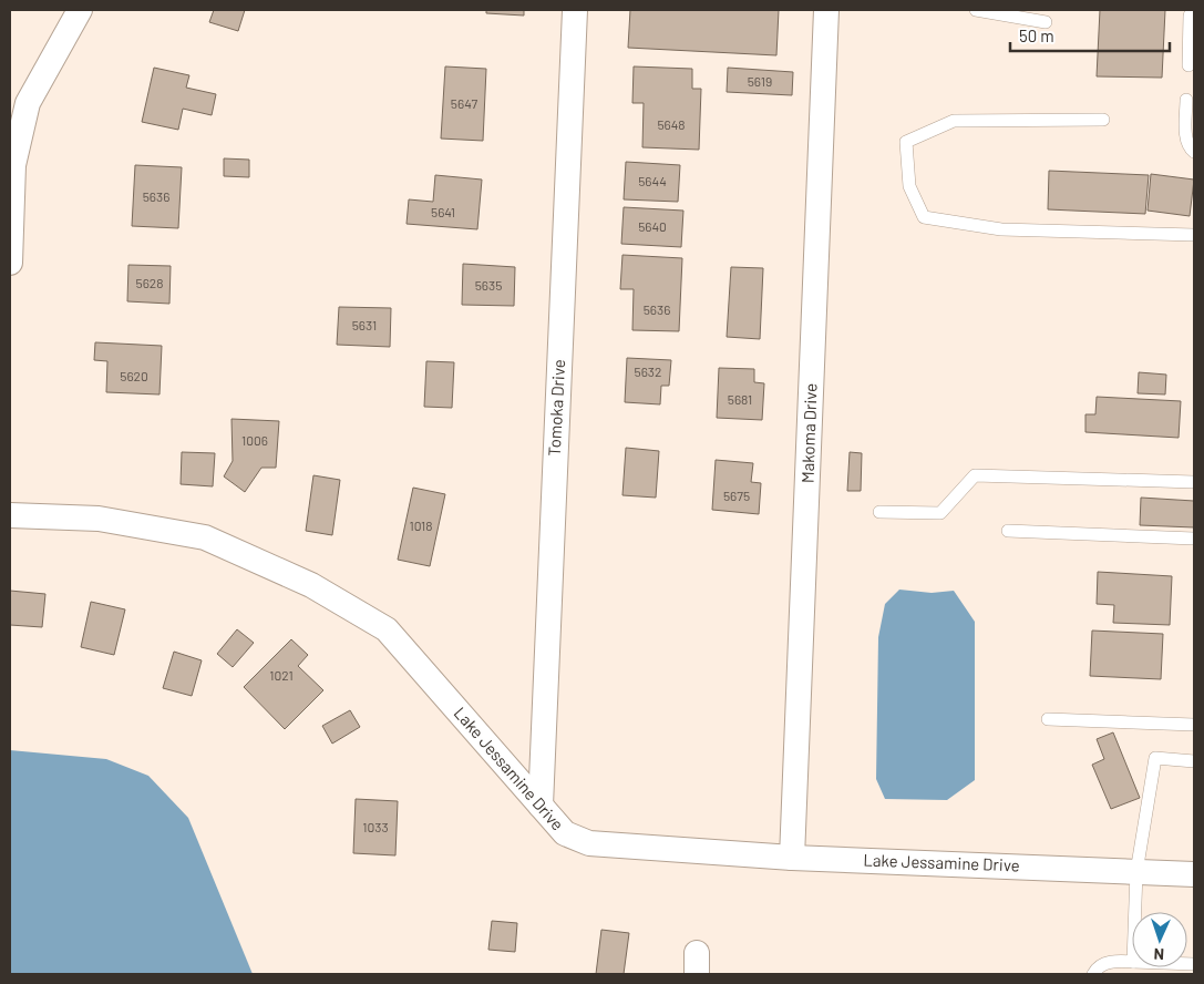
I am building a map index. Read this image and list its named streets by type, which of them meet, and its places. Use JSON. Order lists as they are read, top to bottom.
{
  "streets": {
    "street": ["Tomoka Drive", "Makoma Drive", "Lake Jessamine Drive"]
  },
  "crossings": [
    ["Tomoka Drive", "Lake Jessamine Drive"],
    ["Makoma Drive", "Lake Jessamine Drive"]
  ],
  "house_numbers": [
    "5619",
    "5647",
    "5648",
    "5644",
    "5636",
    "5641",
    "5640",
    "5628",
    "5635",
    "5636",
    "5631",
    "5632",
    "5620",
    "5681",
    "1006",
    "5675",
    "1018",
    "1021",
    "1033"
  ],
  "scale_bar": "50 m",
  "north": "bottom"
}
